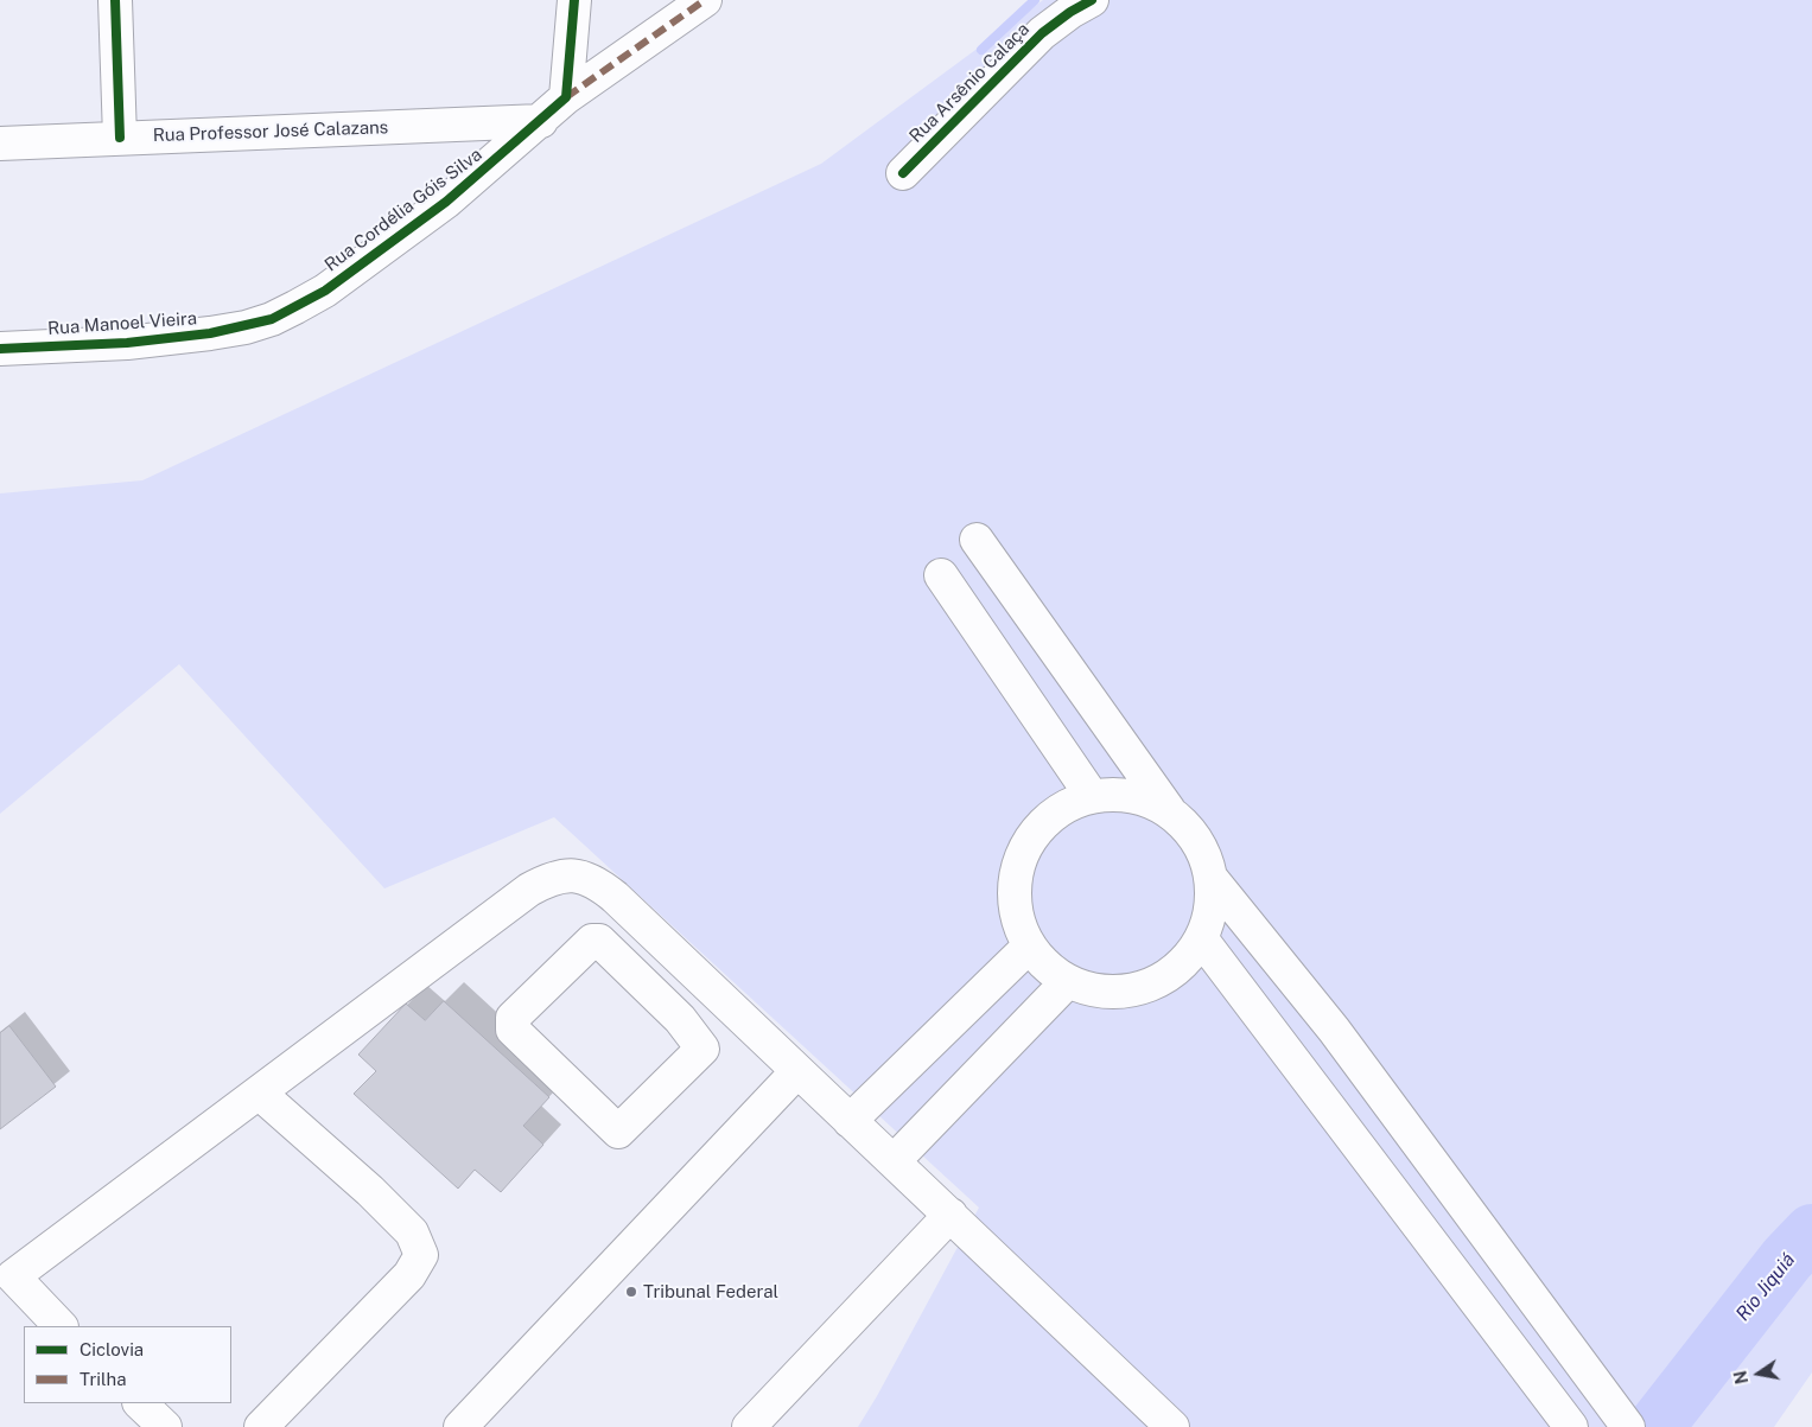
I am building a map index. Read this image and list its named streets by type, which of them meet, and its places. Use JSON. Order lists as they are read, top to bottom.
{
  "streets": {
    "street": [
      "Rua Arsênio Calaça",
      "Rua Professor José Calazans",
      "Rua Cordélia Góis Silva",
      "Rua Manoel Vieira"
    ]
  },
  "crossings": [
    ["Rua Professor José Calazans", "Rua Cordélia Góis Silva"],
    ["Rua Cordélia Góis Silva", "Rua Manoel Vieira"]
  ],
  "water": ["Rio Jiquiá"],
  "places": ["Tribunal Federal"],
  "legend": ["Ciclovia", "Trilha"],
  "north": "left"
}
